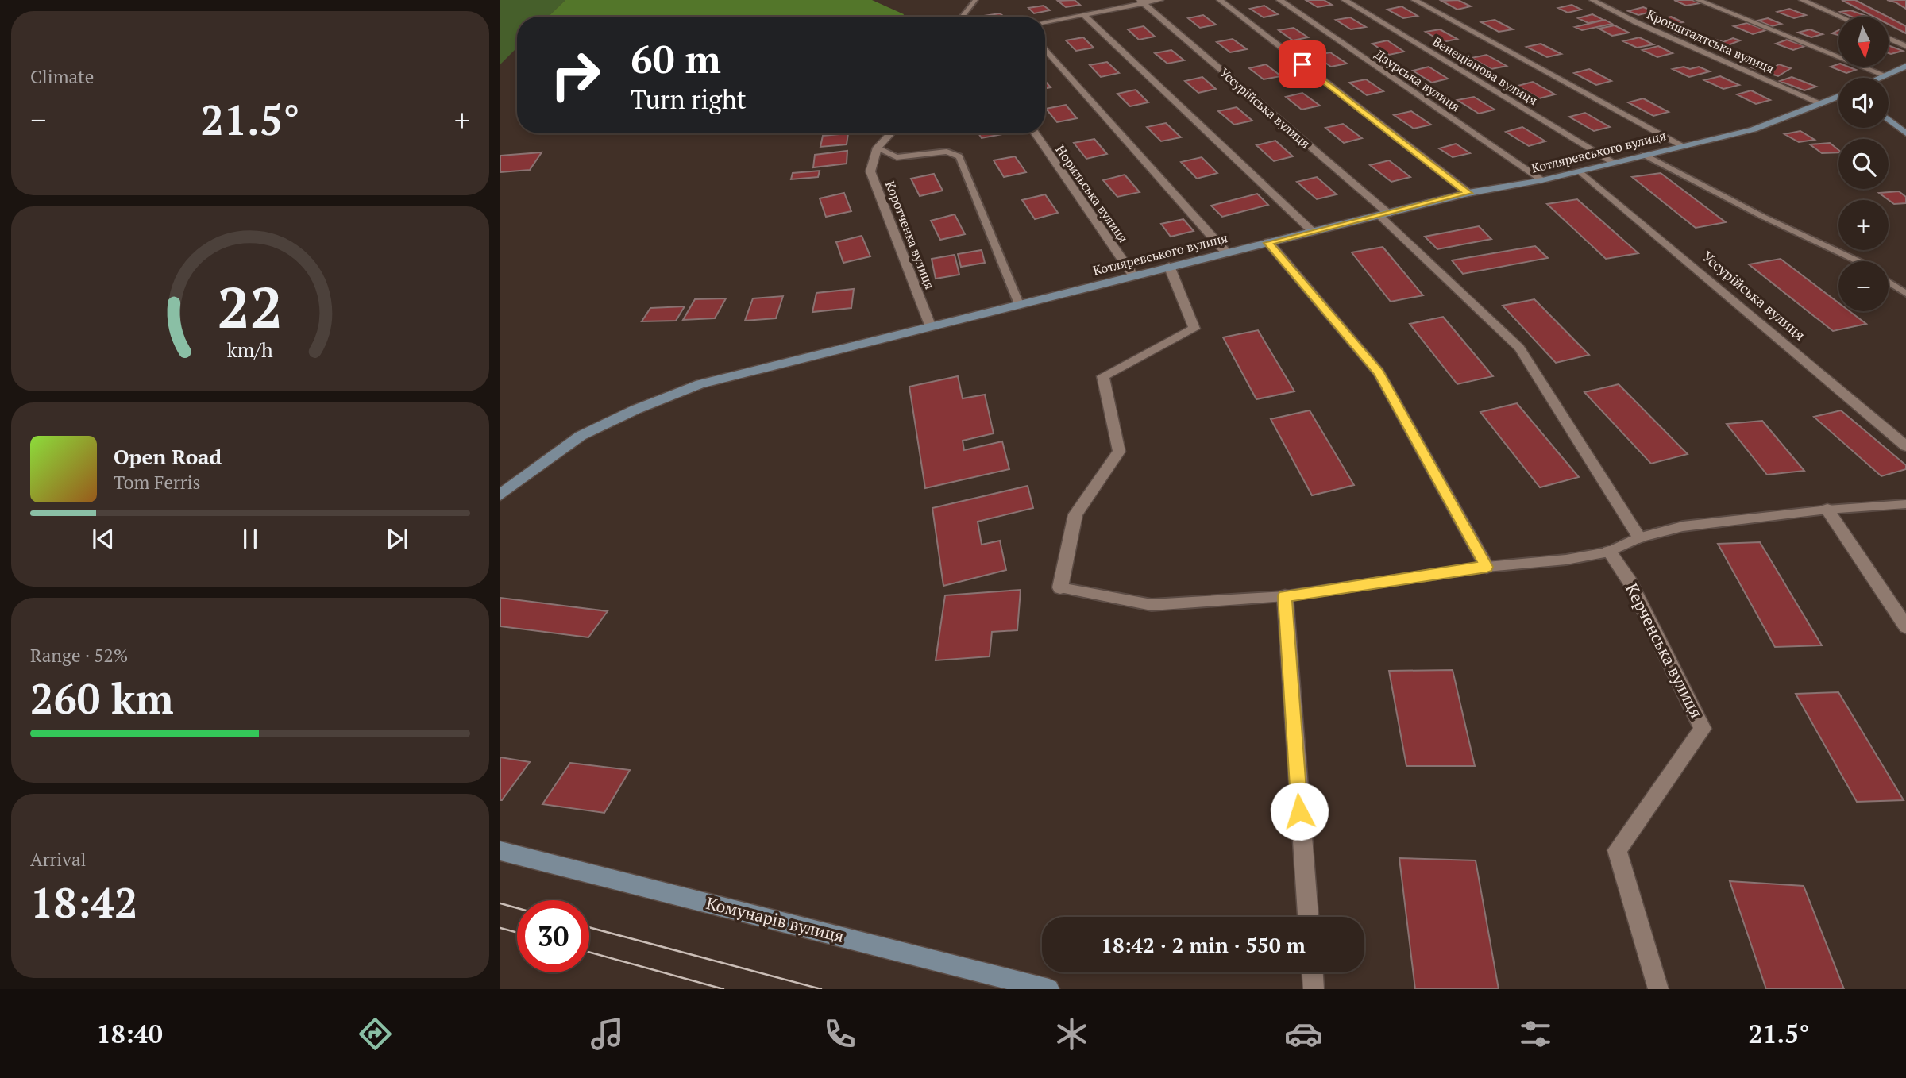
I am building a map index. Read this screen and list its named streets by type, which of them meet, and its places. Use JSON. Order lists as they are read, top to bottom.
{
  "streets": {
    "street": [
      "Кронштадтська вулиця",
      "Венеціанова вулиця",
      "Даурська вулиця",
      "Уссурійська вулиця",
      "Котляревського вулиця",
      "Норильська вулиця",
      "Коротченка вулиця",
      "Керченська вулиця",
      "Комунарів вулиця"
    ]
  },
  "crossings": [
    ["Кронштадтська вулиця", "Котляревського вулиця"],
    ["Венеціанова вулиця", "Котляревського вулиця"],
    ["Даурська вулиця", "Котляревського вулиця"],
    ["Уссурійська вулиця", "Котляревського вулиця"],
    ["Котляревського вулиця", "Норильська вулиця"],
    ["Котляревського вулиця", "Коротченка вулиця"]
  ],
  "north": "bottom",
  "page": {
    "tile": [
      "Climate",
      ["Range · 52%", "260 km"],
      ["Arrival", "18:42"]
    ],
    "map_buttons": ["+", "−"],
    "turn": ["60 m", "Turn right"],
    "heat": ["−", "21.5°", "+"],
    "song": ["Open Road", "Tom Ferris"],
    "limit": "30",
    "trip": "18:42 · 2 min · 550 m",
    "tabs": ["18:40", "21.5°"],
    "gauge": ["22", "km/h"]
  }
}
